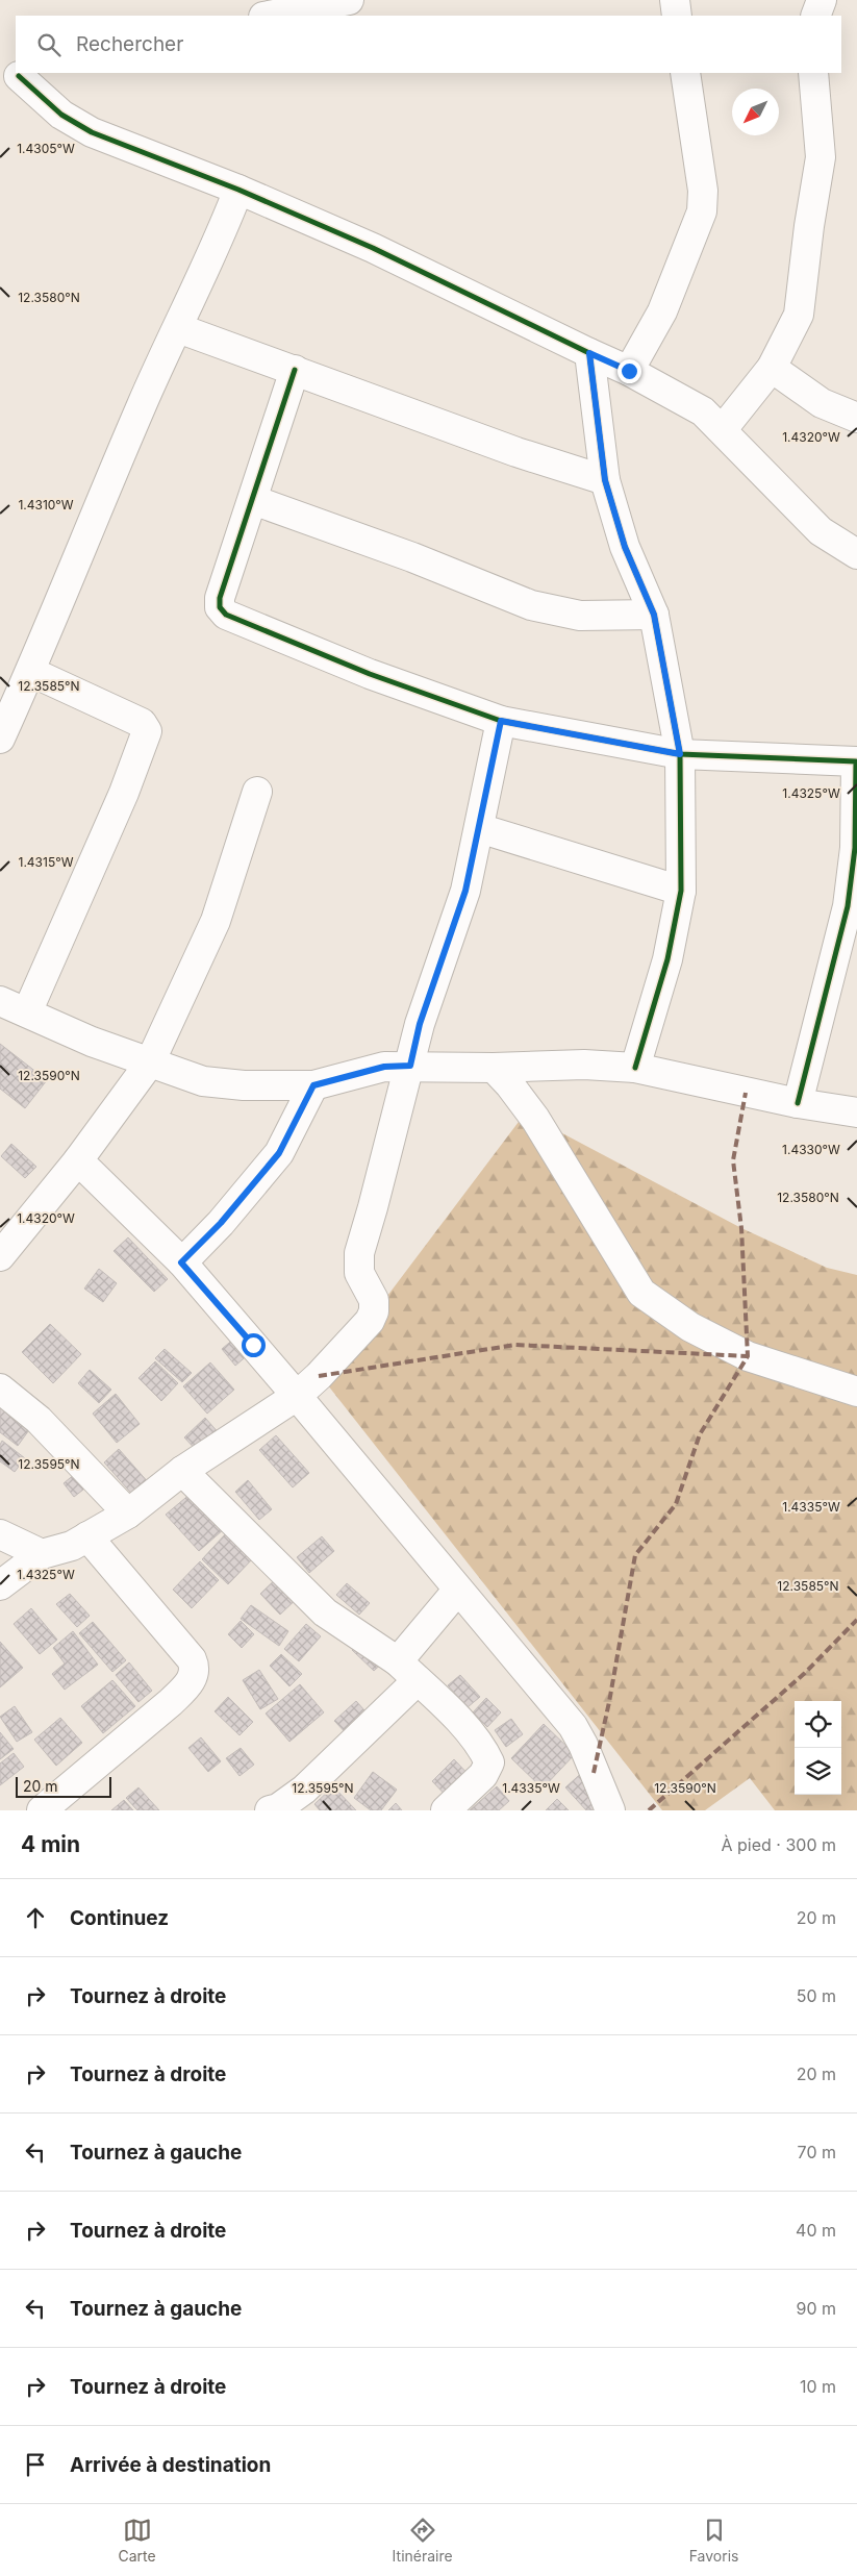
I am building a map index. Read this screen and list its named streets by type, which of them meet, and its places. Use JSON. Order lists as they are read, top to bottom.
{
  "scale_bar": "20 m",
  "north": "bottom left",
  "page": {
    "search": "Rechercher",
    "scale": "20 m",
    "heading": ["4 min", "À pied · 300 m"],
    "list": [
      ["Continuez", "20 m"],
      ["Tournez à droite", "50 m"],
      ["Tournez à droite", "20 m"],
      ["Tournez à gauche", "70 m"],
      ["Tournez à droite", "40 m"],
      ["Tournez à gauche", "90 m"],
      ["Tournez à droite", "10 m"],
      "Arrivée à destination"
    ],
    "nav": ["Carte", "Itinéraire", "Favoris"]
  },
  "coordinates": [
    "1.4305°W",
    "12.3580°N",
    "1.4320°W",
    "1.4310°W",
    "12.3585°N",
    "1.4325°W",
    "1.4315°W",
    "12.3590°N",
    "1.4330°W",
    "12.3595°N",
    "1.4335°W"
  ]
}
